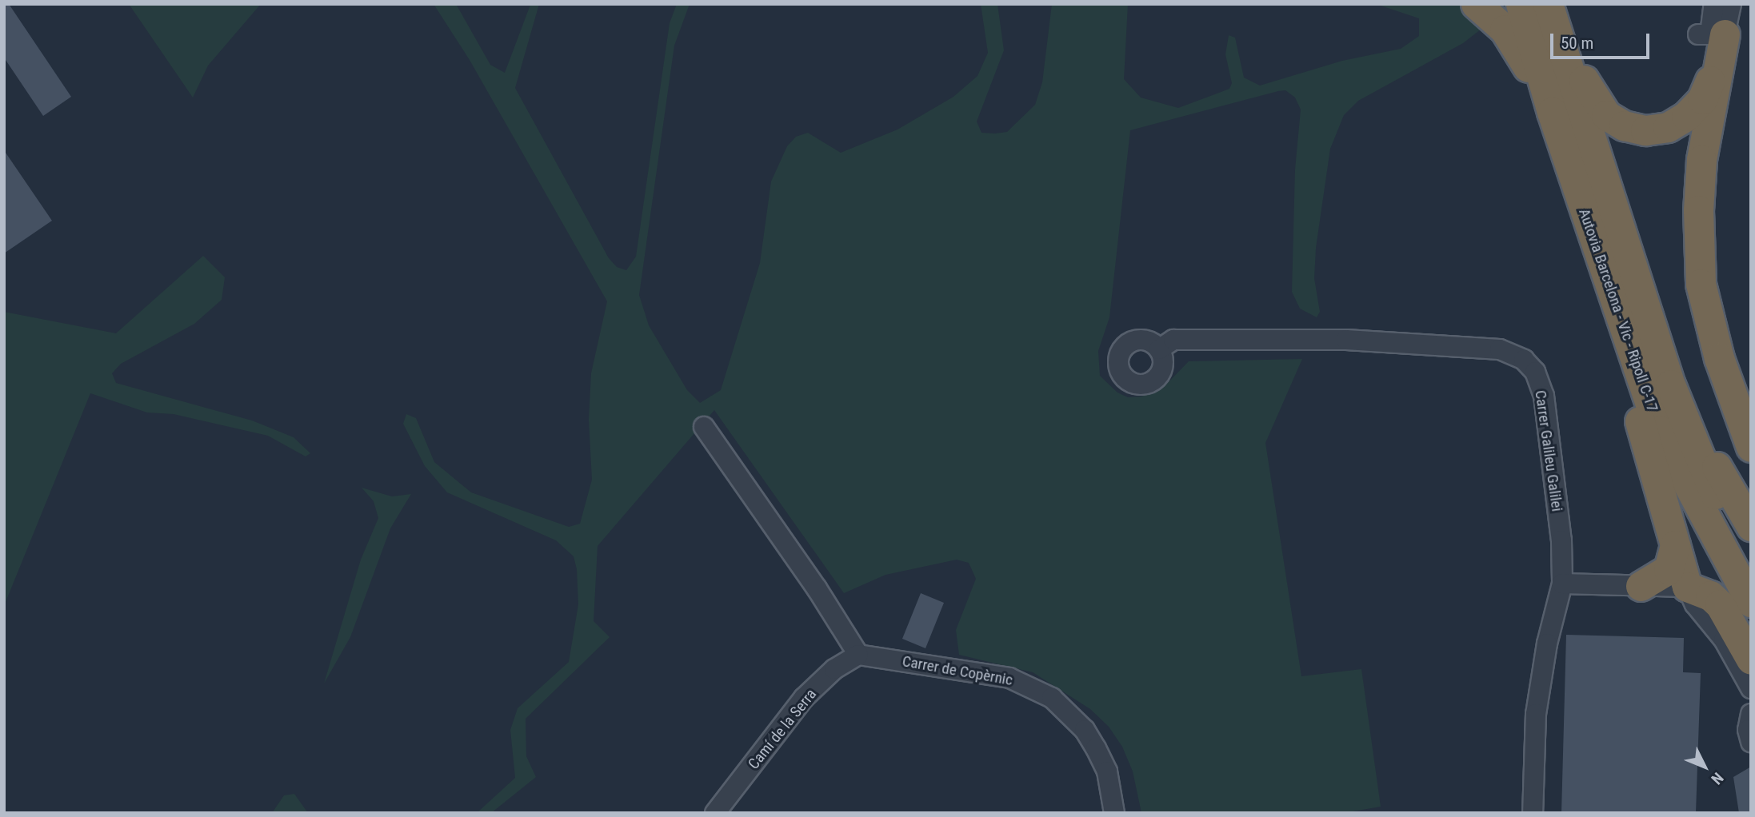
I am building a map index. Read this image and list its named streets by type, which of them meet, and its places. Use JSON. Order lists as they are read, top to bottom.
{
  "streets": {
    "highway": ["Autovia Barcelona - Vic - Ripoll C-17"],
    "street": ["Carrer Galileu Galilei", "Carrer de Copèrnic", "Camí de la Serra"]
  },
  "crossings": [
    ["Carrer de Copèrnic", "Camí de la Serra"]
  ],
  "scale_bar": "50 m",
  "north": "bottom right"
}
